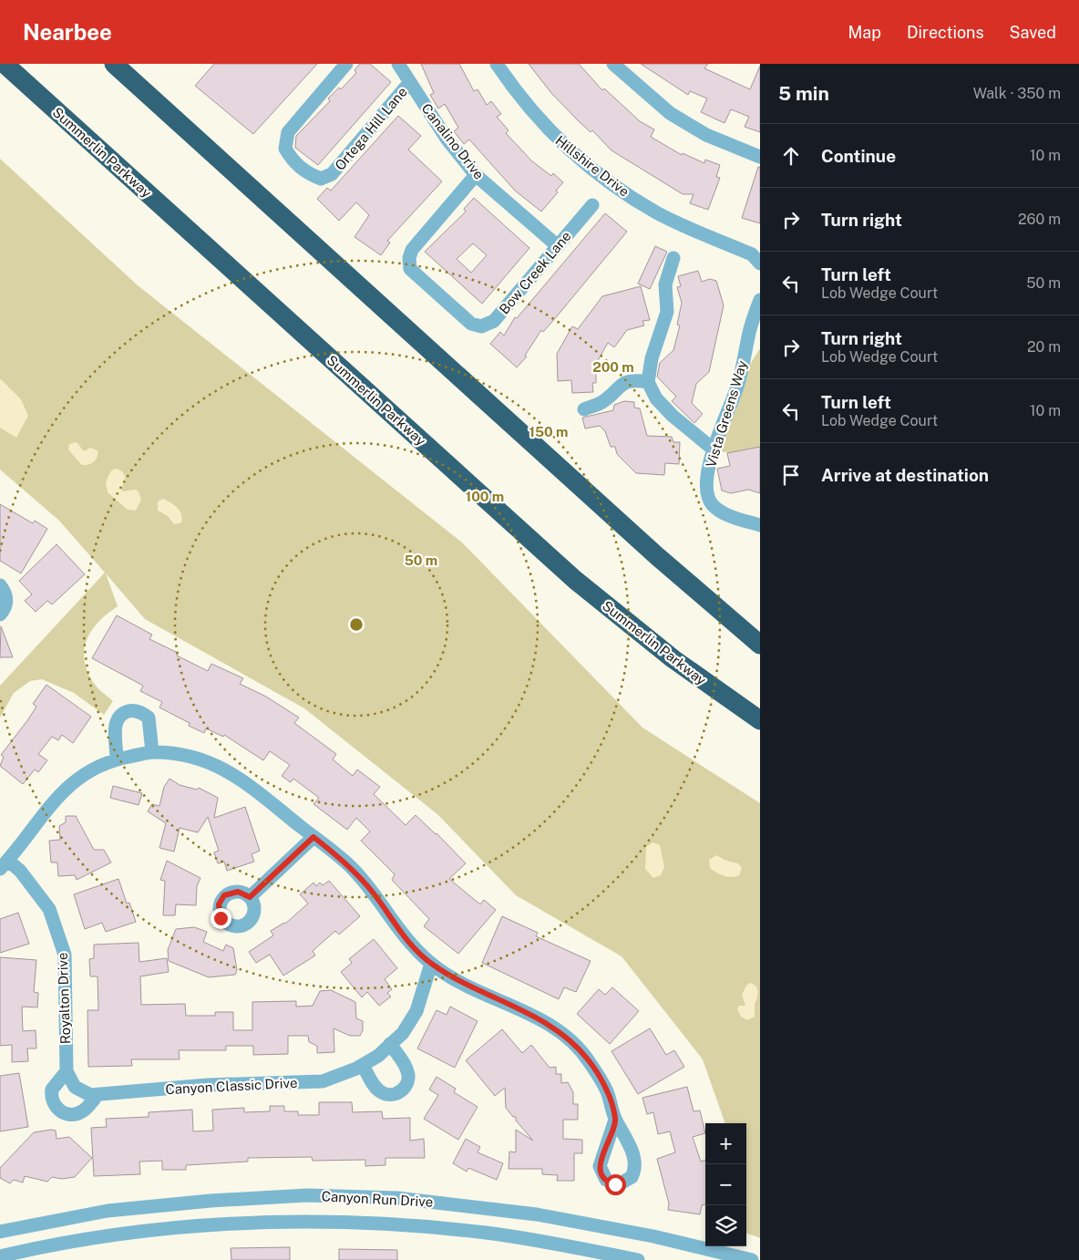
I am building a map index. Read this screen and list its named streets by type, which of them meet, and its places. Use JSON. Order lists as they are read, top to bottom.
{
  "streets": {
    "highway": ["Summerlin Parkway"],
    "street": [
      "Ortega Hill Lane",
      "Canalino Drive",
      "Hillshire Drive",
      "Bow Creek Lane",
      "Vista Greens Way",
      "Royalton Drive",
      "Canyon Classic Drive",
      "Canyon Run Drive"
    ]
  },
  "crossings": [
    ["Ortega Hill Lane", "Canalino Drive"],
    ["Canalino Drive", "Bow Creek Lane"],
    ["Royalton Drive", "Canyon Classic Drive"]
  ],
  "page": {
    "header": "Nearbee",
    "nav": ["Map", "Directions", "Saved"],
    "heading": ["5 min", "Walk · 350 m"],
    "list": [
      ["Continue", "10 m"],
      ["Turn right", "260 m"],
      ["Turn left", "Lob Wedge Court", "50 m"],
      ["Turn right", "Lob Wedge Court", "20 m"],
      ["Turn left", "Lob Wedge Court", "10 m"],
      "Arrive at destination"
    ],
    "map_buttons": ["+", "−"]
  },
  "rings": [
    "200 m",
    "150 m",
    "100 m",
    "50 m"
  ]
}
